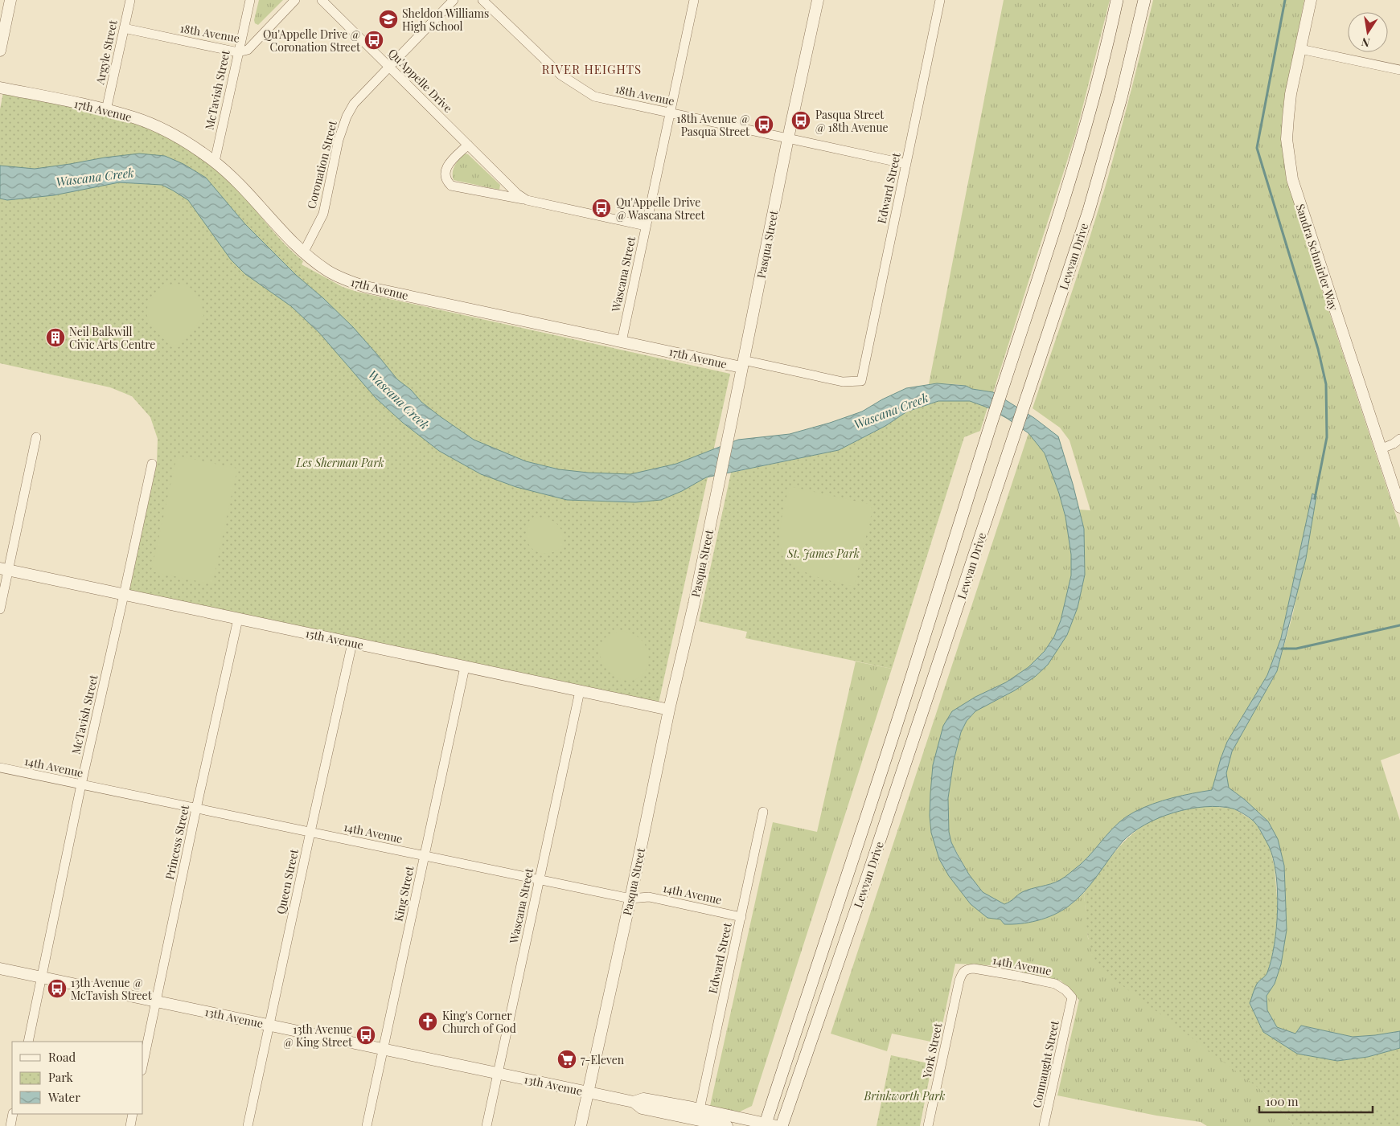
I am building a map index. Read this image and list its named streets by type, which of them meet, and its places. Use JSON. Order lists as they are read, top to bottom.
{
  "streets": {
    "main road": ["Lewvan Drive"],
    "street": [
      "18th Avenue",
      "Argyle Street",
      "Qu'Appelle Drive",
      "McTavish Street",
      "17th Avenue",
      "Coronation Street",
      "Edward Street",
      "Pasqua Street",
      "Sandra Schmirler Way",
      "Wascana Street",
      "15th Avenue",
      "14th Avenue",
      "Princess Street",
      "Queen Street",
      "King Street",
      "13th Avenue",
      "York Street",
      "Connaught Street"
    ]
  },
  "crossings": [
    ["18th Avenue", "Argyle Street"],
    ["18th Avenue", "McTavish Street"],
    ["18th Avenue", "Edward Street"],
    ["18th Avenue", "Pasqua Street"],
    ["18th Avenue", "Wascana Street"],
    ["Argyle Street", "17th Avenue"],
    ["Qu'Appelle Drive", "Coronation Street"],
    ["Qu'Appelle Drive", "Wascana Street"],
    ["McTavish Street", "17th Avenue"],
    ["McTavish Street", "15th Avenue"],
    ["McTavish Street", "14th Avenue"],
    ["McTavish Street", "13th Avenue"],
    ["17th Avenue", "Coronation Street"],
    ["17th Avenue", "Edward Street"],
    ["17th Avenue", "Pasqua Street"],
    ["17th Avenue", "Wascana Street"],
    ["Edward Street", "14th Avenue"],
    ["Edward Street", "13th Avenue"],
    ["Pasqua Street", "15th Avenue"],
    ["Pasqua Street", "14th Avenue"],
    ["Pasqua Street", "13th Avenue"],
    ["Lewvan Drive", "13th Avenue"],
    ["Wascana Street", "15th Avenue"],
    ["Wascana Street", "14th Avenue"],
    ["Wascana Street", "13th Avenue"],
    ["15th Avenue", "Princess Street"],
    ["15th Avenue", "Queen Street"],
    ["15th Avenue", "King Street"],
    ["14th Avenue", "Princess Street"],
    ["14th Avenue", "Queen Street"],
    ["14th Avenue", "King Street"],
    ["14th Avenue", "York Street"],
    ["14th Avenue", "Connaught Street"],
    ["Princess Street", "13th Avenue"],
    ["Queen Street", "13th Avenue"],
    ["King Street", "13th Avenue"]
  ],
  "districts": ["RIVER HEIGHTS"],
  "water": ["Wascana Creek"],
  "parks": ["Les Sherman Park", "St. James Park", "Brinkworth Park"],
  "places": {
    "school or university": ["Sheldon Williams High School"],
    "bus stop": [
      "Qu'Appelle Drive @ Coronation Street",
      "Pasqua Street @ 18th Avenue",
      "18th Avenue @ Pasqua Street",
      "Qu'Appelle Drive @ Wascana Street",
      "13th Avenue @ McTavish Street",
      "13th Avenue @ King Street"
    ],
    "building": ["Neil Balkwill Civic Arts Centre"],
    "church": ["King's Corner Church of God"],
    "supermarket": ["7-Eleven"]
  },
  "legend": ["Road", "Park", "Water"],
  "scale_bar": "100 m",
  "north": "bottom"
}
